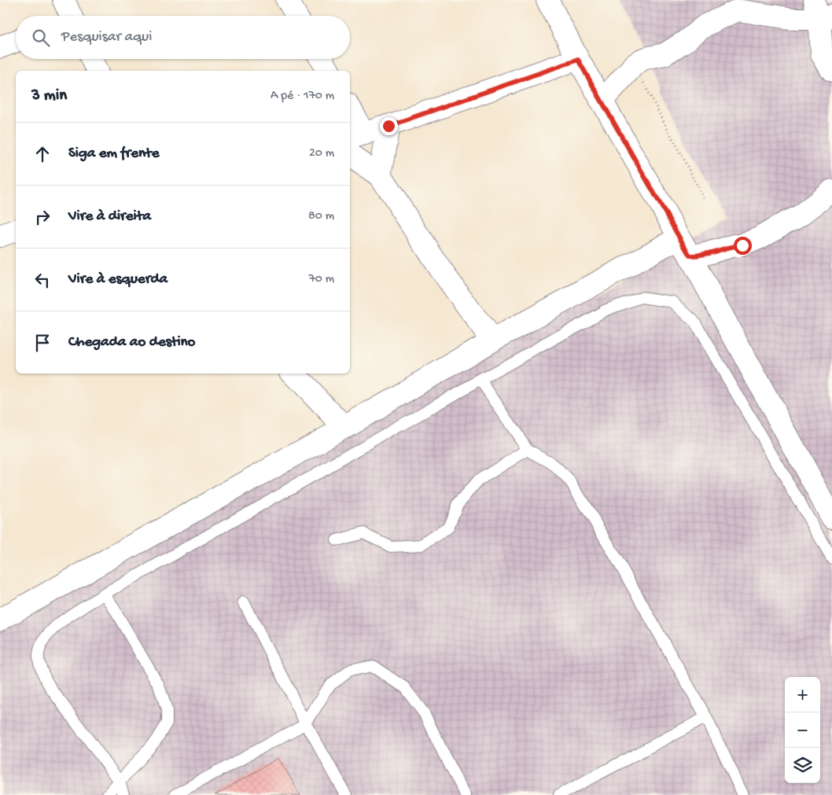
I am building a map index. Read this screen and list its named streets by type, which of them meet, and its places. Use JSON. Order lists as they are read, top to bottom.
{
  "page": {
    "search": "Pesquisar aqui",
    "heading": ["3 min", "A pé · 170 m"],
    "list": [
      ["Siga em frente", "20 m"],
      ["Vire à direita", "80 m"],
      ["Vire à esquerda", "70 m"],
      "Chegada ao destino"
    ],
    "map_buttons": ["+", "−"]
  }
}
